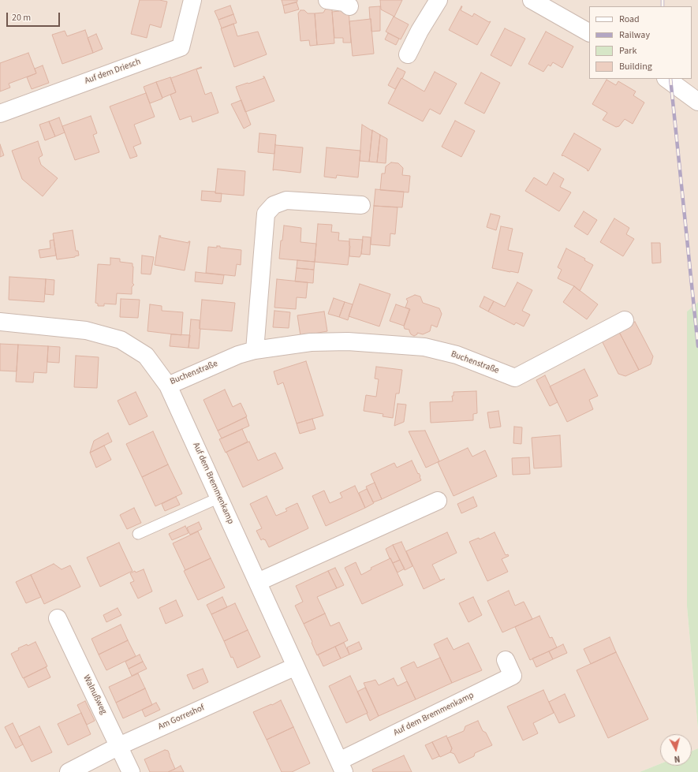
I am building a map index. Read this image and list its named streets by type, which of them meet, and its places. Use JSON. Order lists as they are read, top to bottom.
{
  "streets": {
    "street": [
      "Auf dem Driesch",
      "Buchenstraße",
      "Auf dem Bremmenkamp",
      "Walnußweg",
      "Am Gorreshof"
    ]
  },
  "crossings": [
    ["Buchenstraße", "Auf dem Bremmenkamp"],
    ["Auf dem Bremmenkamp", "Am Gorreshof"],
    ["Walnußweg", "Am Gorreshof"]
  ],
  "legend": [
    "Road",
    "Railway",
    "Park",
    "Building"
  ],
  "scale_bar": "20 m",
  "north": "bottom"
}
